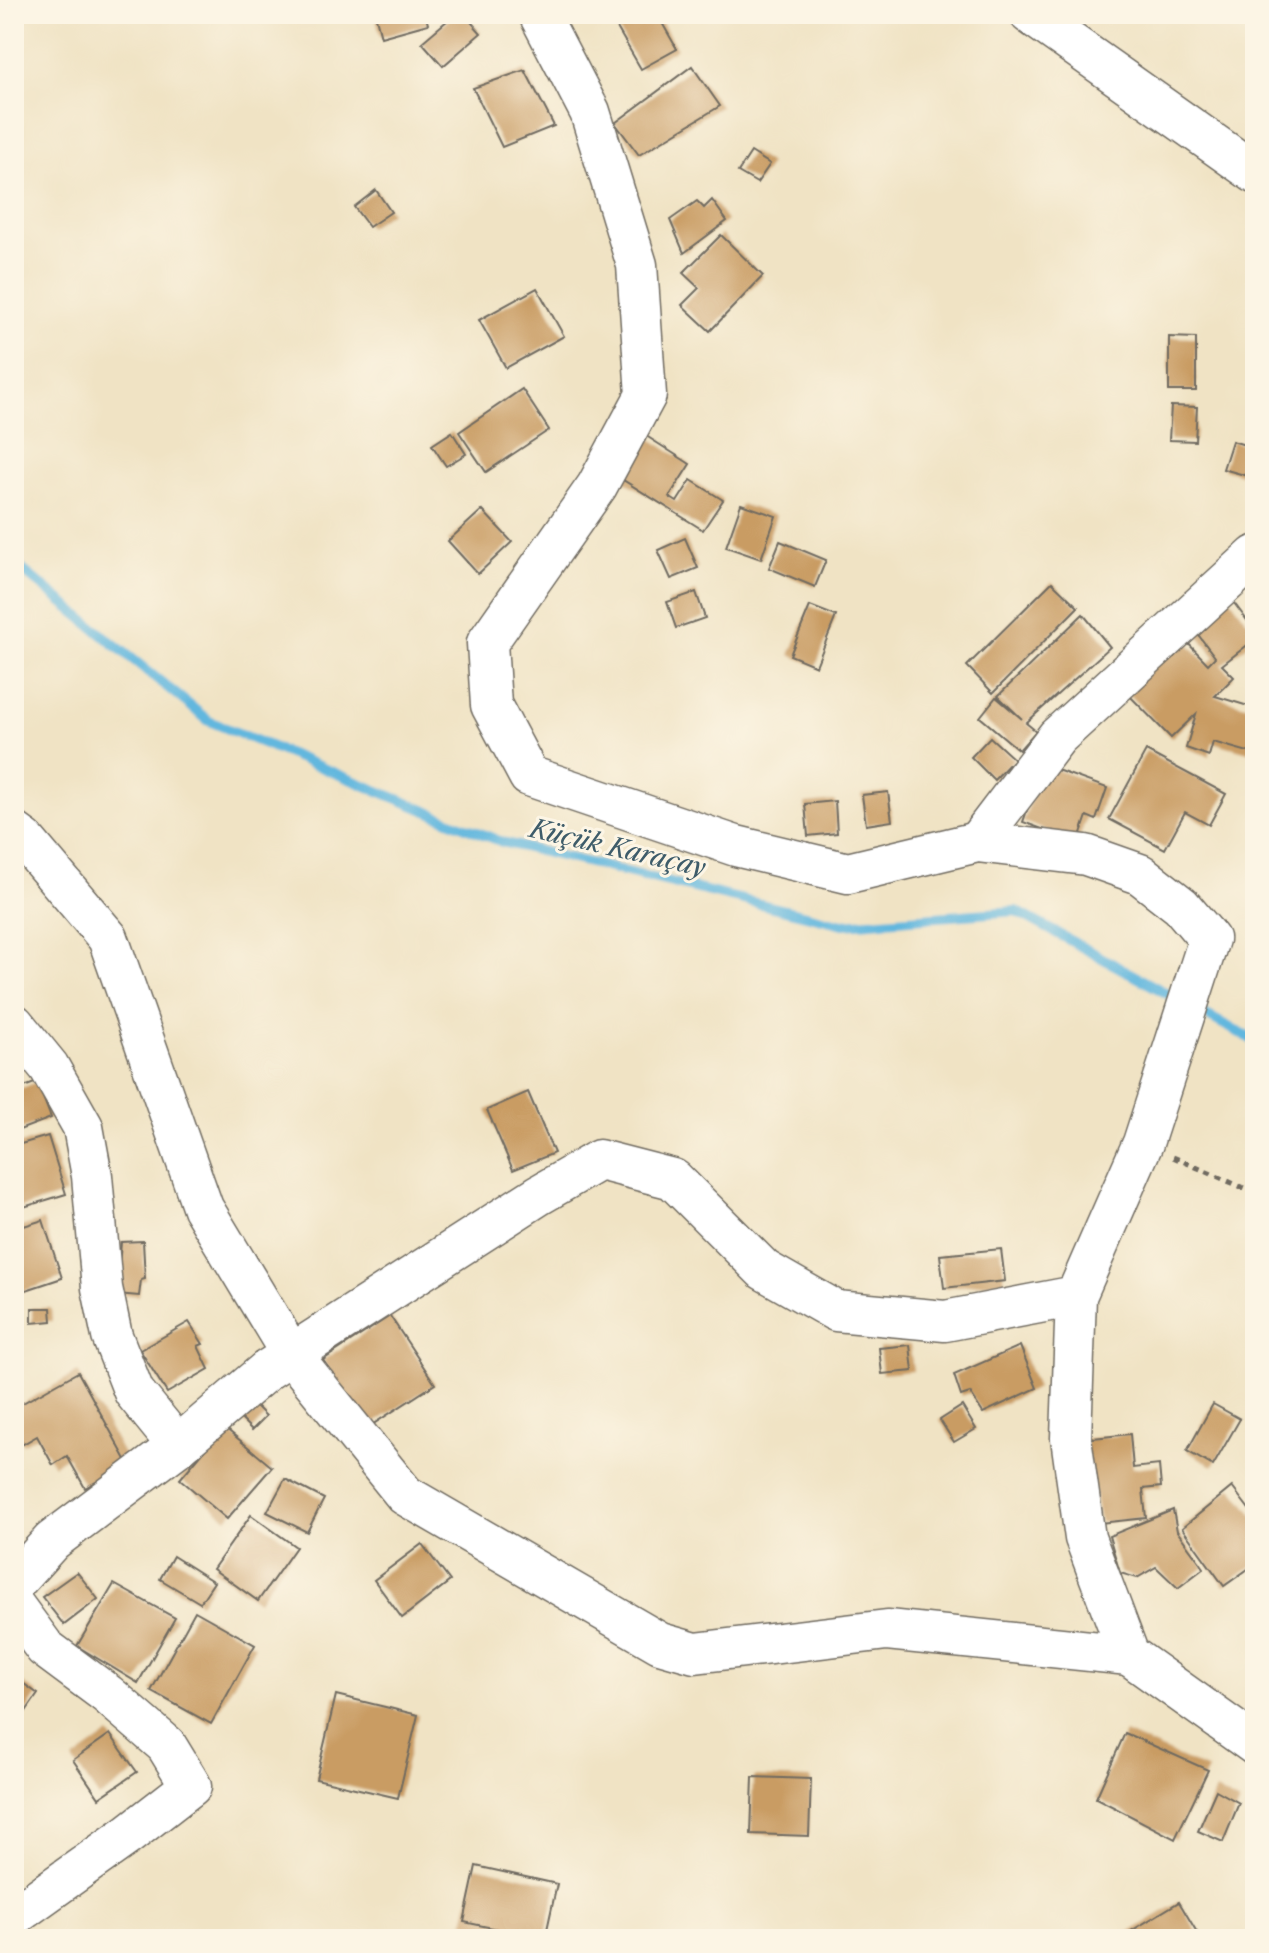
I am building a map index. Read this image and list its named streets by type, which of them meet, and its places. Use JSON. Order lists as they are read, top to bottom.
{
  "water": ["Küçük Karaçay"]
}
